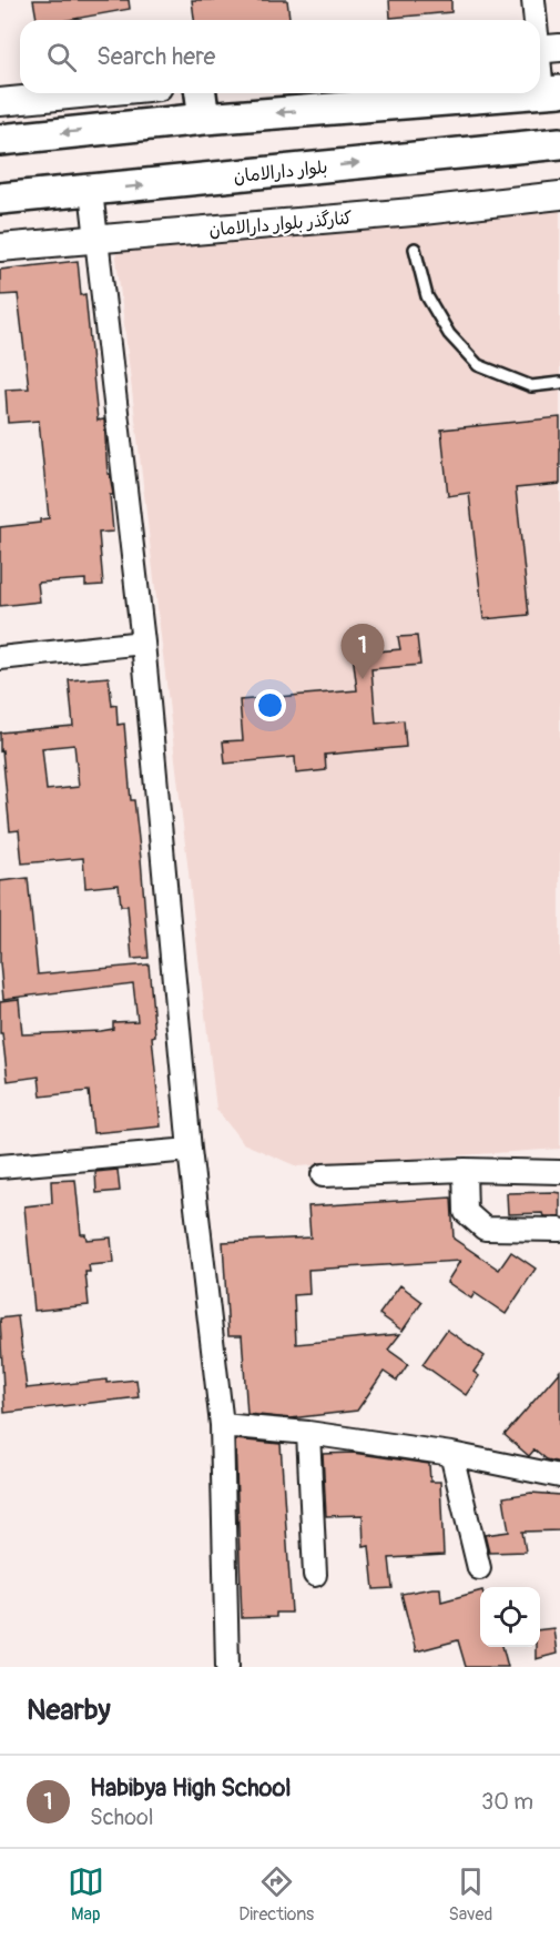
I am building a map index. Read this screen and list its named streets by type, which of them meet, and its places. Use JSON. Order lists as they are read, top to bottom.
{
  "streets": {
    "main road": ["بلوار دارالامان"],
    "street": ["کنارگذر بلوار دارالامان"]
  },
  "page": {
    "search": "Search here",
    "pins": "1",
    "heading": "Nearby",
    "list": [
      {
        "mark": "1",
        "name": "Habibya High School",
        "note": "School",
        "value": "30 m"
      }
    ],
    "nav": ["Map", "Directions", "Saved"]
  }
}
